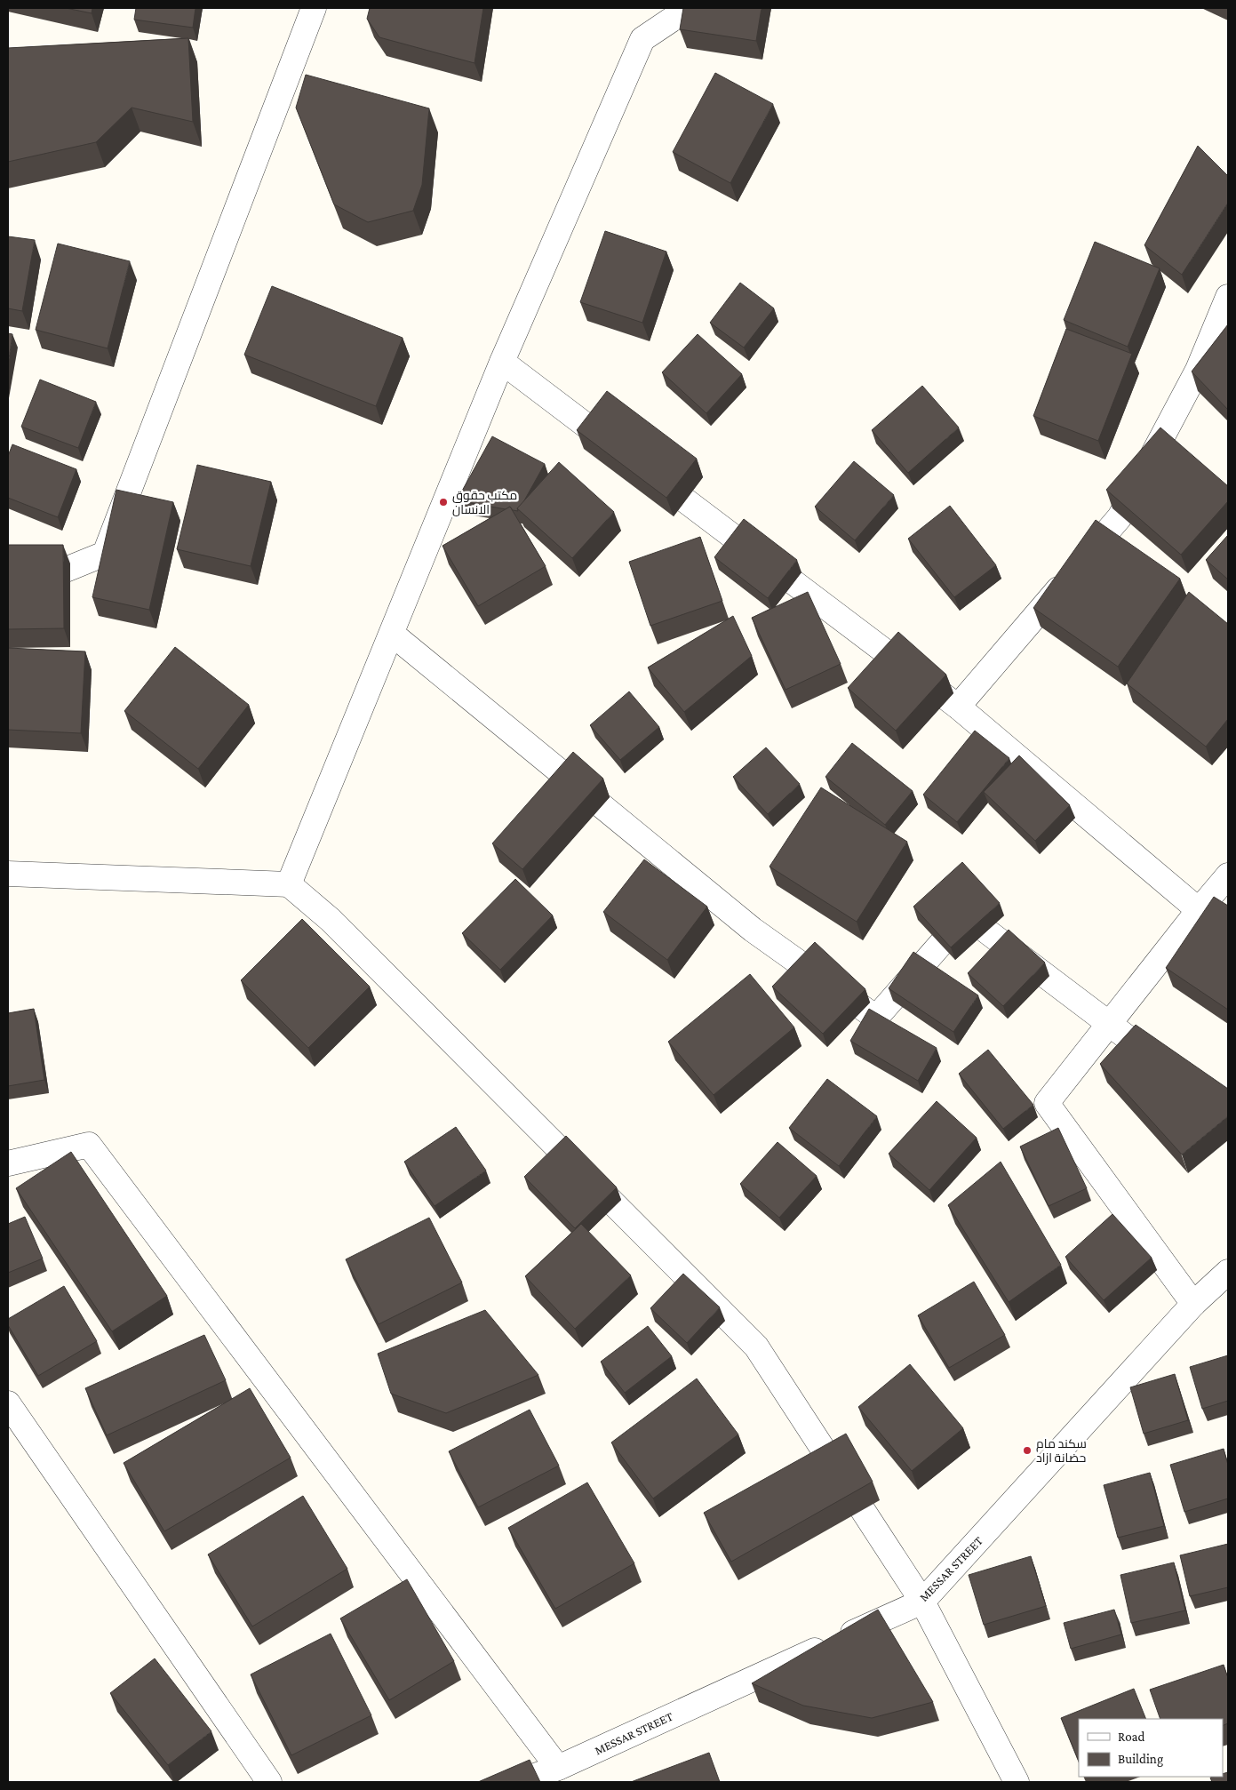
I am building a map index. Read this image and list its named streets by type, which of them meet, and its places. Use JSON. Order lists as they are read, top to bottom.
{
  "streets": {
    "street": ["MESSAR STREET"]
  },
  "places": ["مكتب حقوق الانسان", "سكند مام حضانة ازاد"],
  "legend": ["Road", "Building"]
}
